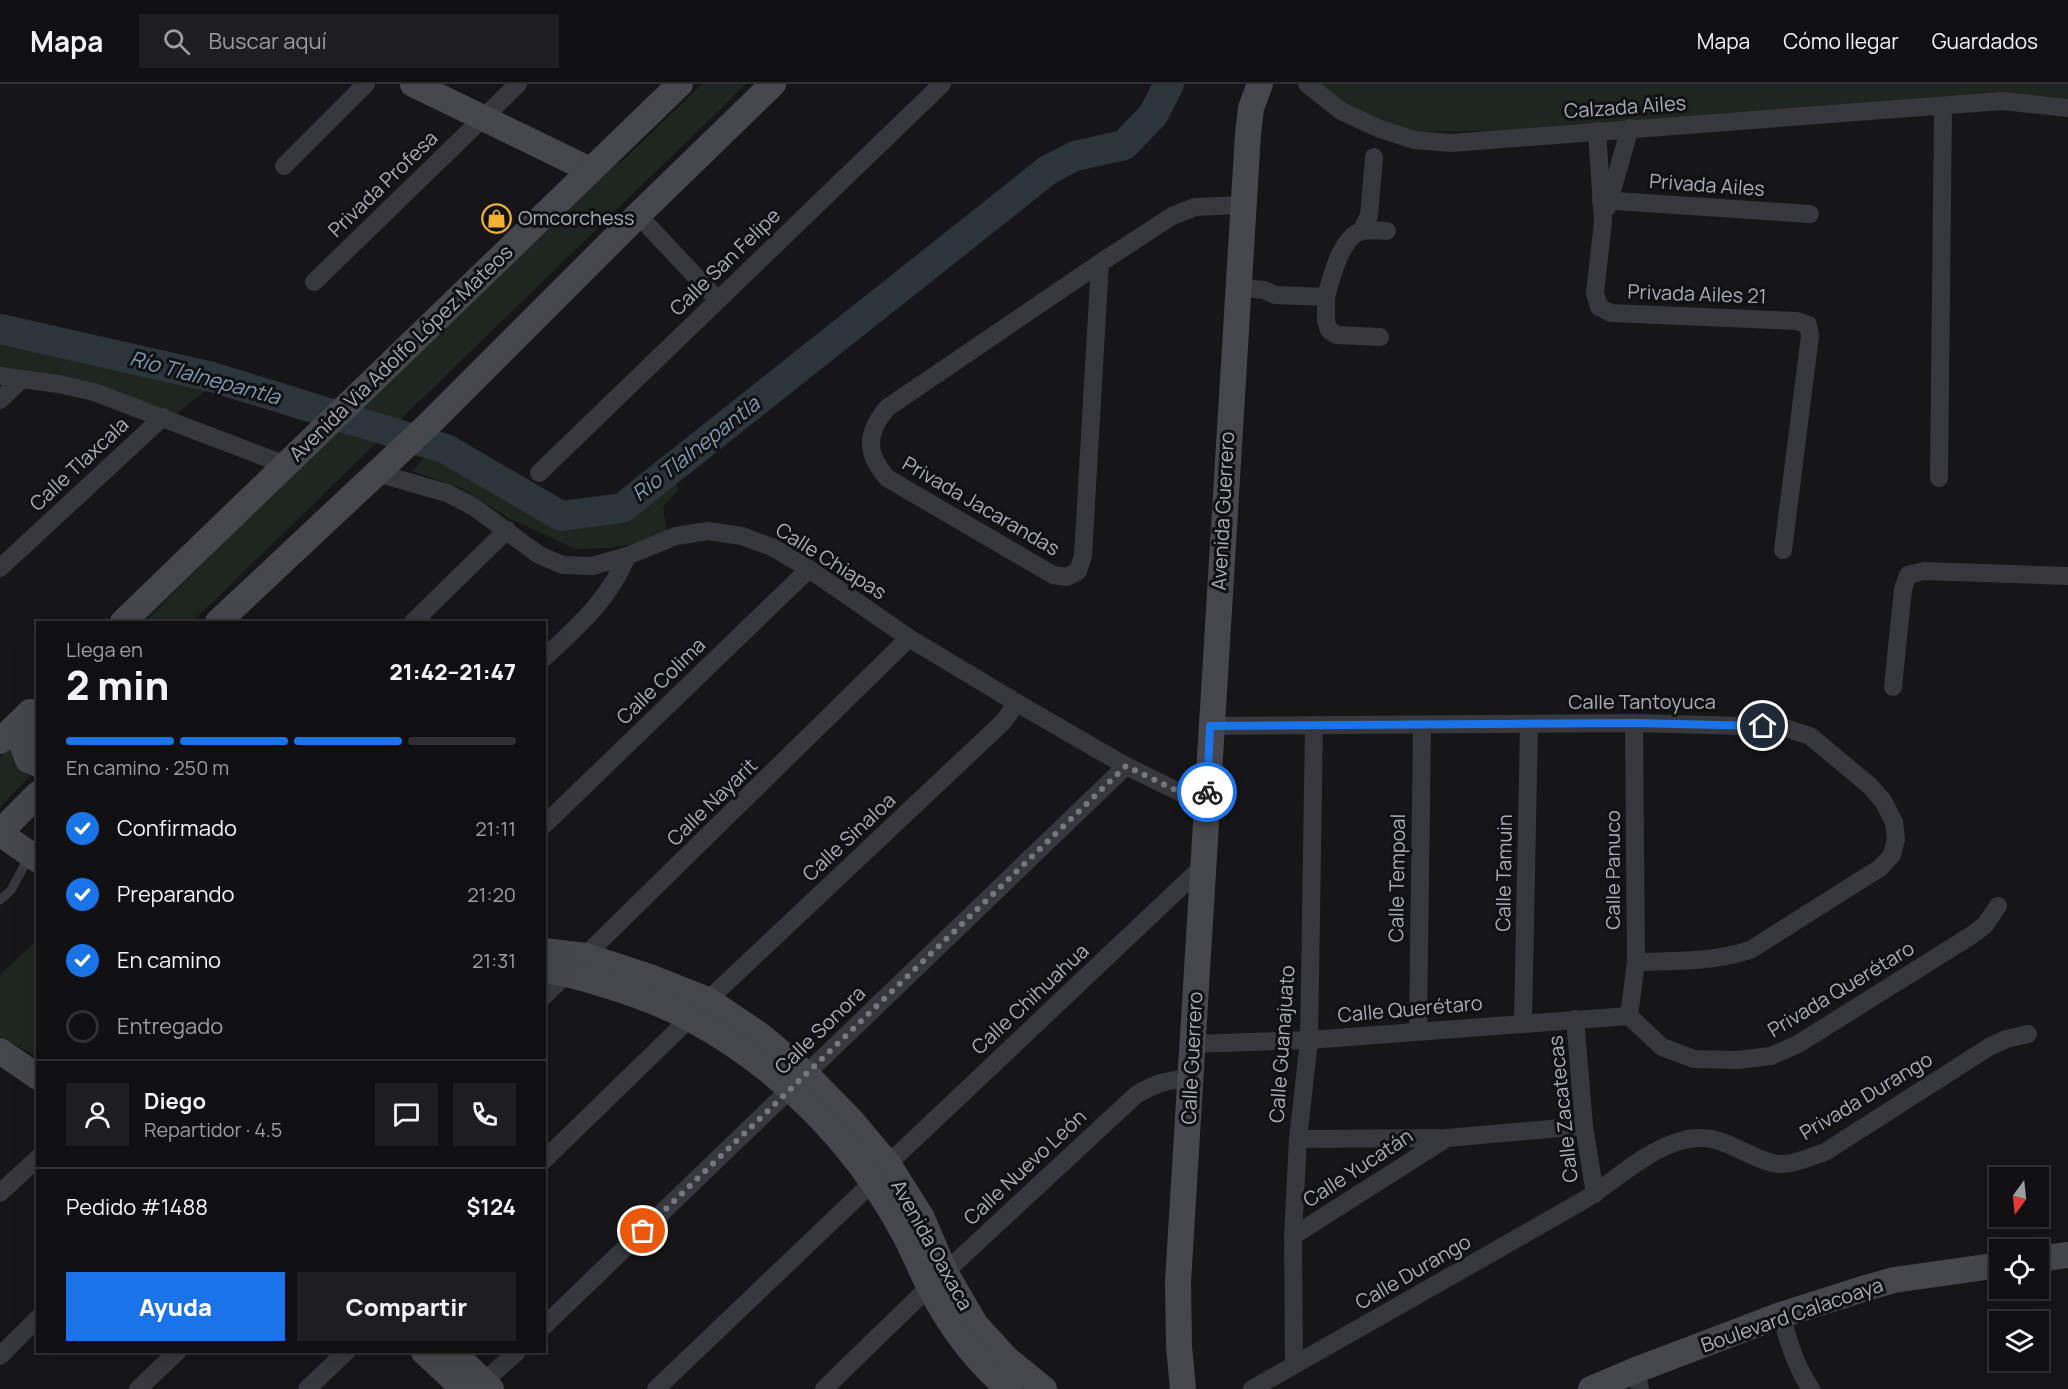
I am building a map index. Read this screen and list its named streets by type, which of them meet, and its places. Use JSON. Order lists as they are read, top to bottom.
{
  "streets": {
    "street": [
      "Calzada Ailes",
      "Privada Profesa",
      "Privada Ailes",
      "Calle San Felipe",
      "Privada Ailes 21",
      "Avenida Via Adolfo López Mateos",
      "Calle Tlaxcala",
      "Privada Jacarandas",
      "Avenida Guerrero",
      "Calle Chiapas",
      "Calle Colima",
      "Calle Tantoyuca",
      "Calle Nayarit",
      "Calle Sinaloa",
      "Calle Panuco",
      "Calle Tamuin",
      "Calle Tempoal",
      "Privada Querétaro",
      "Calle Chihuahua",
      "Calle Querétaro",
      "Calle Sonora",
      "Calle Guanajuato",
      "Calle Guerrero",
      "Privada Durango",
      "Calle Zacatecas",
      "Calle Nuevo León",
      "Calle Yucatán",
      "Avenida Oaxaca",
      "Calle Durango",
      "Boulevard Calacoaya"
    ]
  },
  "crossings": [
    ["Calzada Ailes", "Privada Ailes 21"],
    ["Privada Ailes", "Privada Ailes 21"],
    ["Privada Jacarandas", "Avenida Guerrero"],
    ["Avenida Guerrero", "Calle Tantoyuca"],
    ["Avenida Guerrero", "Calle Guerrero"],
    ["Calle Chiapas", "Calle Colima"],
    ["Calle Chiapas", "Calle Nayarit"],
    ["Calle Chiapas", "Calle Sinaloa"],
    ["Calle Chiapas", "Calle Sonora"],
    ["Calle Chiapas", "Calle Guerrero"],
    ["Calle Tantoyuca", "Calle Panuco"],
    ["Calle Tantoyuca", "Calle Tamuin"],
    ["Calle Tantoyuca", "Calle Tempoal"],
    ["Calle Tantoyuca", "Calle Guanajuato"],
    ["Calle Tantoyuca", "Calle Guerrero"],
    ["Calle Nayarit", "Avenida Oaxaca"],
    ["Calle Sinaloa", "Avenida Oaxaca"],
    ["Calle Panuco", "Privada Querétaro"],
    ["Calle Panuco", "Calle Querétaro"],
    ["Calle Tamuin", "Calle Querétaro"],
    ["Calle Tempoal", "Calle Querétaro"],
    ["Privada Querétaro", "Calle Querétaro"],
    ["Calle Chihuahua", "Calle Guerrero"],
    ["Calle Chihuahua", "Avenida Oaxaca"],
    ["Calle Querétaro", "Calle Guanajuato"],
    ["Calle Querétaro", "Calle Guerrero"],
    ["Calle Querétaro", "Calle Zacatecas"],
    ["Calle Sonora", "Avenida Oaxaca"],
    ["Calle Guanajuato", "Calle Yucatán"],
    ["Calle Guanajuato", "Calle Durango"],
    ["Calle Guerrero", "Calle Nuevo León"],
    ["Privada Durango", "Calle Zacatecas"],
    ["Privada Durango", "Calle Durango"],
    ["Calle Zacatecas", "Calle Yucatán"],
    ["Calle Zacatecas", "Calle Durango"],
    ["Calle Nuevo León", "Avenida Oaxaca"]
  ],
  "water": ["Río Tlalnepantla"],
  "places": {
    "shop": ["Omcorchess"]
  },
  "north": "bottom",
  "page": {
    "header": "Mapa",
    "search": "Buscar aquí",
    "nav": ["Mapa", "Cómo llegar", "Guardados"],
    "heading": ["2 min", "Llega en", "21:42–21:47"],
    "panel": [
      "Diego",
      "Repartidor · 4.5",
      "Pedido #1488",
      "$124"
    ],
    "bar": "En camino · 250 m",
    "list": [
      ["Confirmado", "21:11"],
      ["Preparando", "21:20"],
      ["En camino", "21:31"],
      "Entregado"
    ],
    "buttons": ["Ayuda", "Compartir"]
  }
}
